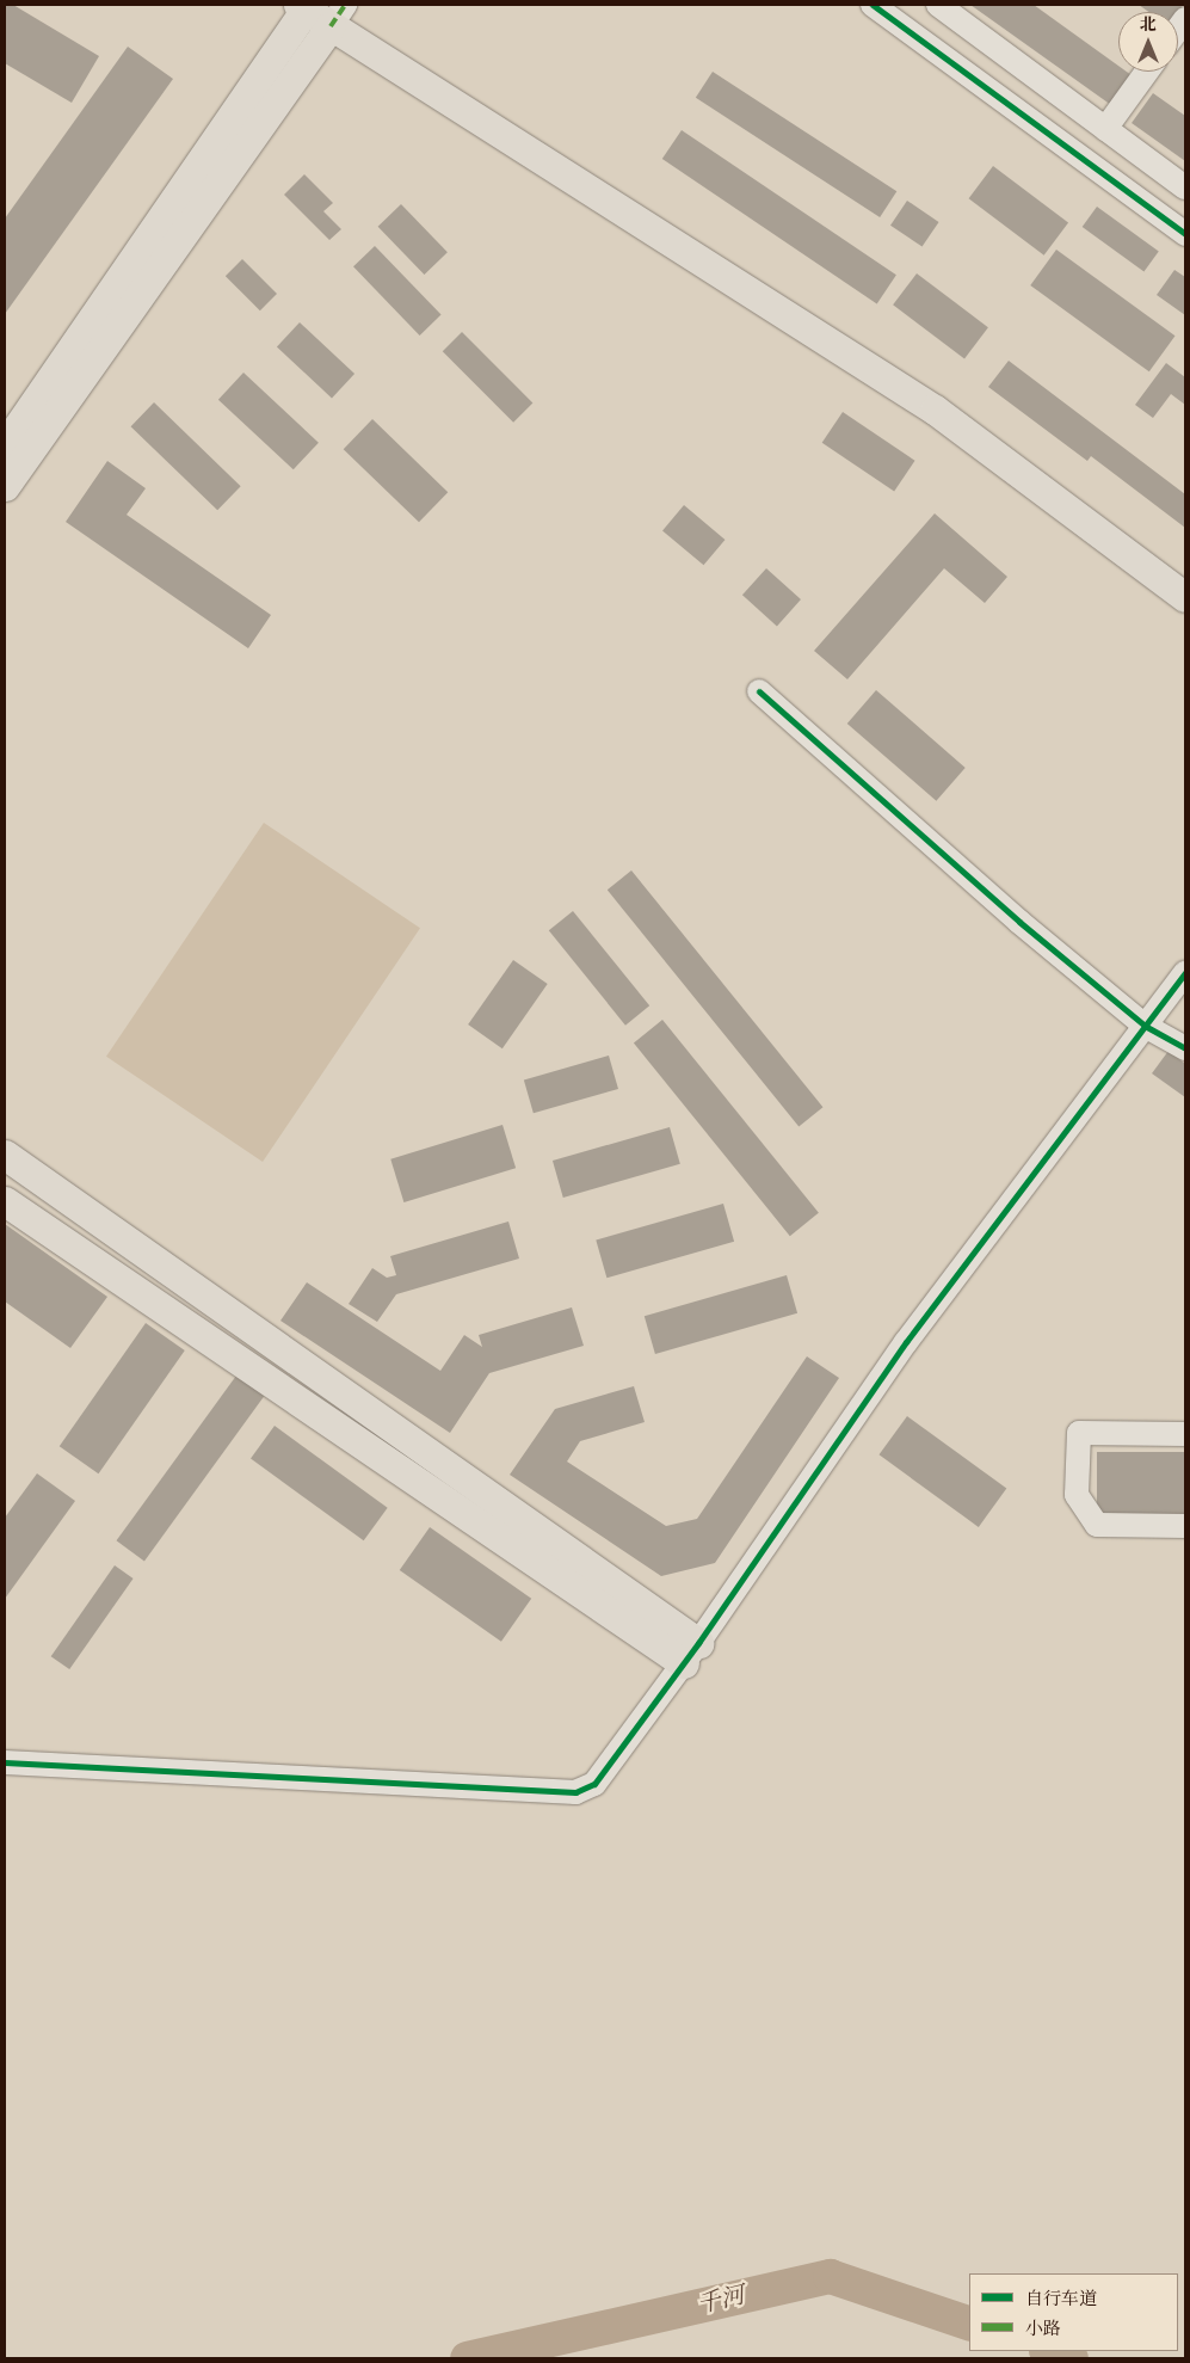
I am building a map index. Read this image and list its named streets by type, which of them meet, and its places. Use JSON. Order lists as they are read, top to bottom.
{
  "water": ["千河"],
  "legend": ["自行车道", "小路"],
  "north": "top"
}
